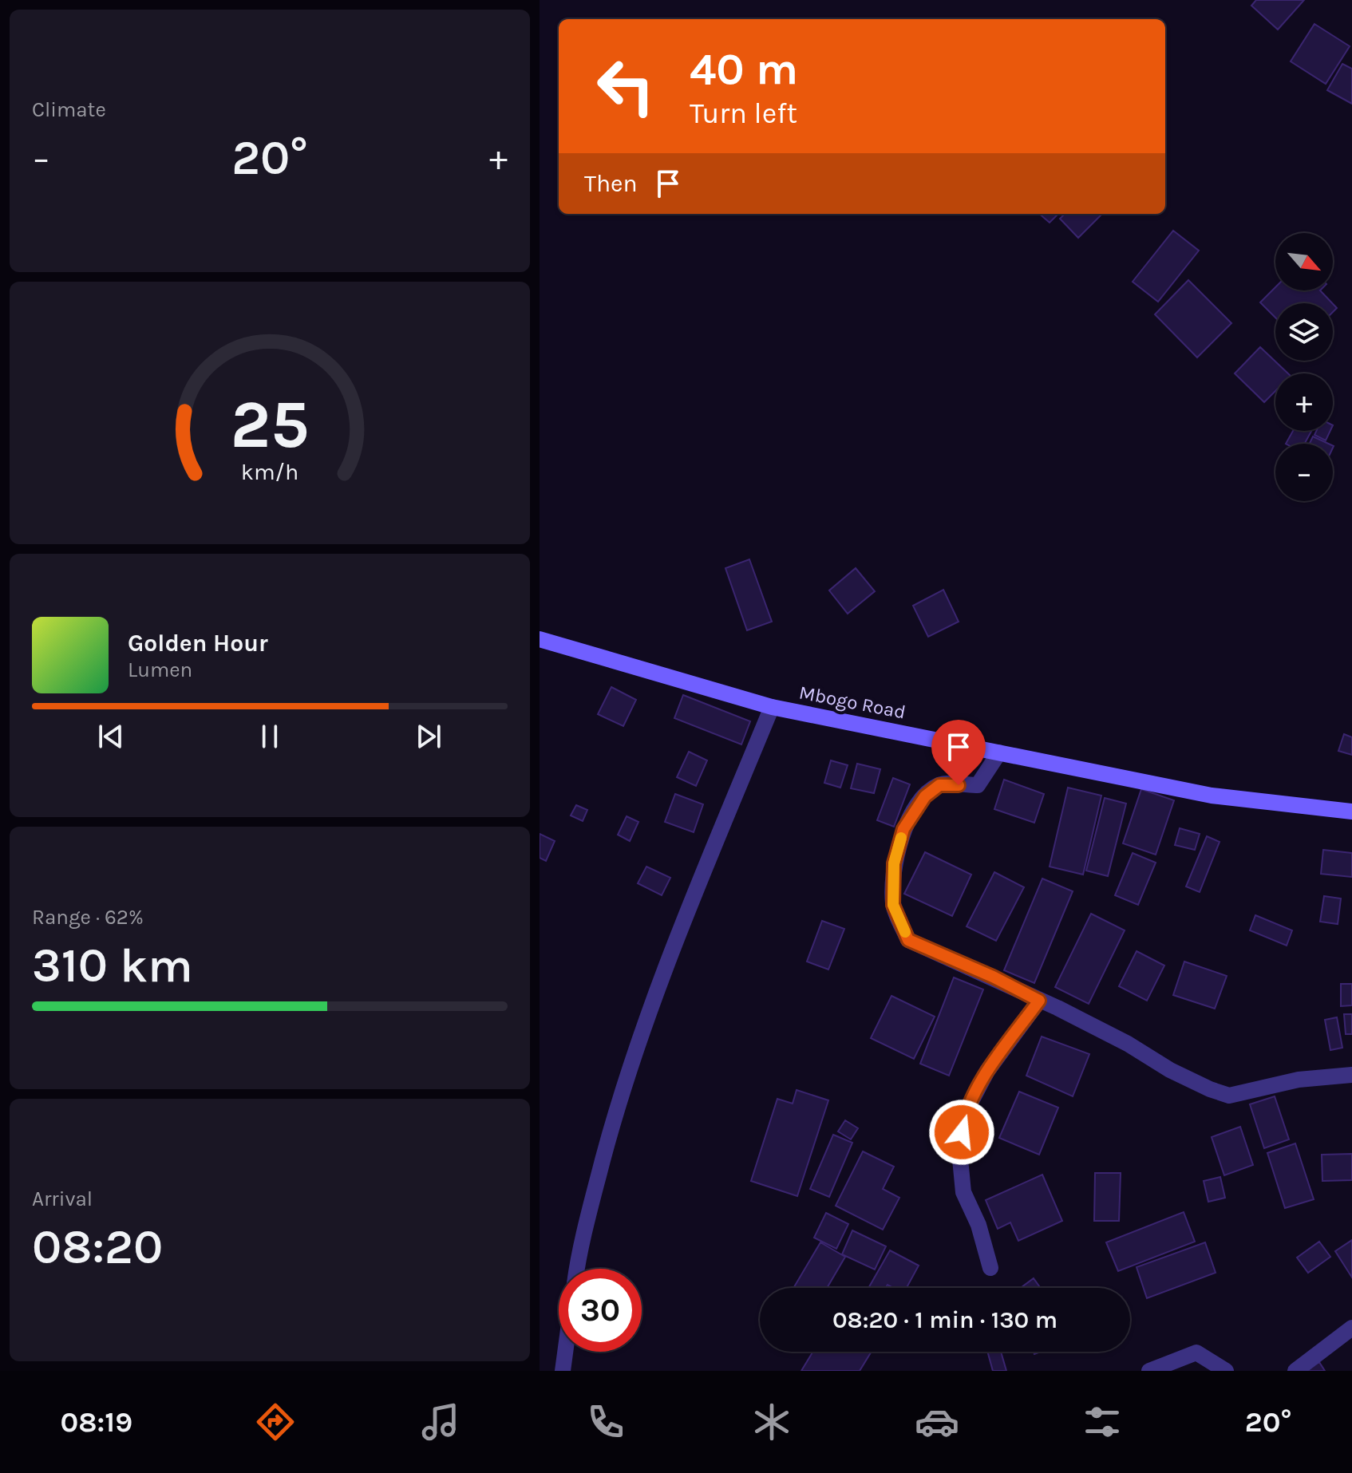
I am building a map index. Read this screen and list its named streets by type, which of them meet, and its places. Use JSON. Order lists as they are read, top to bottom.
{
  "streets": {
    "main road": ["Mbogo Road"]
  },
  "north": "bottom right",
  "page": {
    "tile": [
      "Climate",
      ["Range · 62%", "310 km"],
      ["Arrival", "08:20"]
    ],
    "turn": ["40 m", "Turn left"],
    "heat": ["−", "20°", "+"],
    "then": "Then",
    "map_buttons": ["+", "−"],
    "song": ["Golden Hour", "Lumen"],
    "limit": "30",
    "trip": "08:20 · 1 min · 130 m",
    "tabs": ["08:19", "20°"],
    "gauge": ["25", "km/h"]
  }
}
